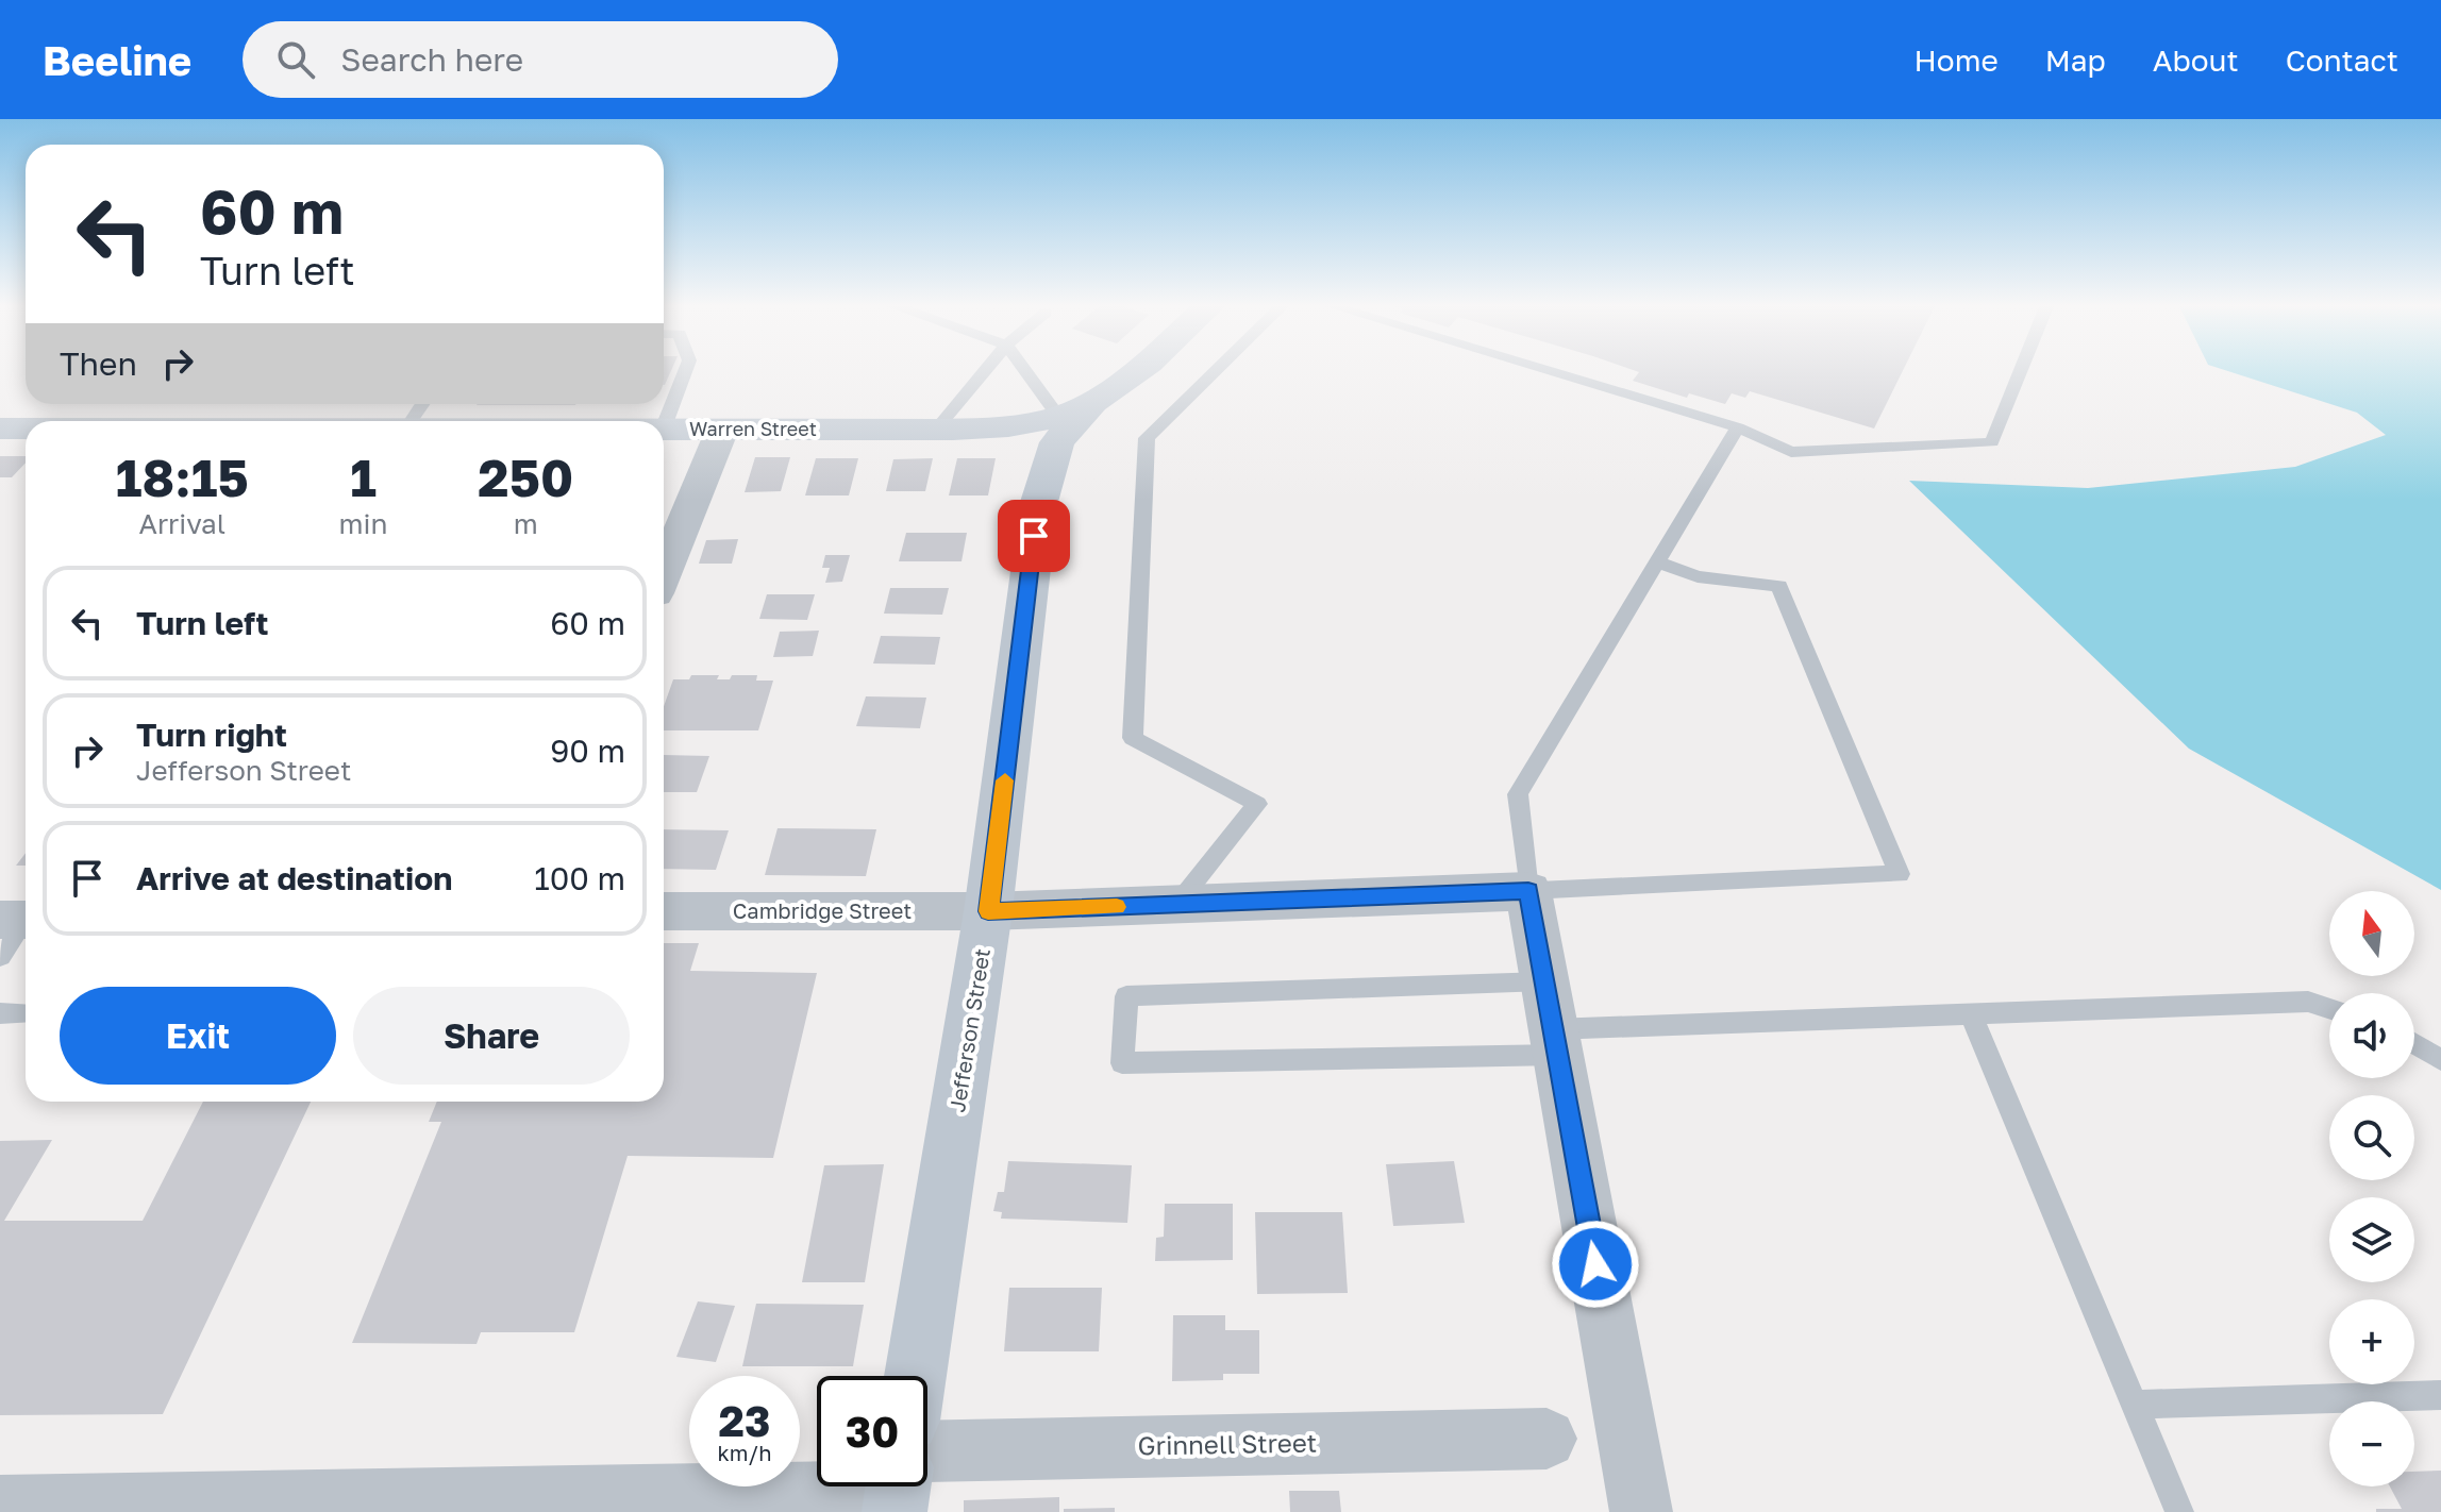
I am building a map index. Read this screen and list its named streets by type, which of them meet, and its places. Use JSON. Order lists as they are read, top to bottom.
{
  "streets": {
    "main road": ["Warren Street", "Jefferson Street"],
    "street": ["Cambridge Street", "Grinnell Street"]
  },
  "crossings": [
    ["Warren Street", "Jefferson Street"],
    ["Cambridge Street", "Jefferson Street"]
  ],
  "north": "top",
  "page": {
    "header": "Beeline",
    "search": "Search here",
    "nav": [
      "Home",
      "Map",
      "About",
      "Contact"
    ],
    "turn": ["60 m", "Turn left"],
    "then": "Then",
    "eta": [
      "18:15",
      "Arrival",
      "1",
      "min",
      "250",
      "m"
    ],
    "list": [
      {
        "name": "Turn left",
        "value": "60 m"
      },
      {
        "name": "Turn right",
        "note": "Jefferson Street",
        "value": "90 m"
      },
      {
        "name": "Arrive at destination",
        "value": "100 m"
      }
    ],
    "map_buttons": ["+", "−"],
    "buttons": ["Exit", "Share"],
    "speed": "23 km/h",
    "limit": "30"
  }
}
